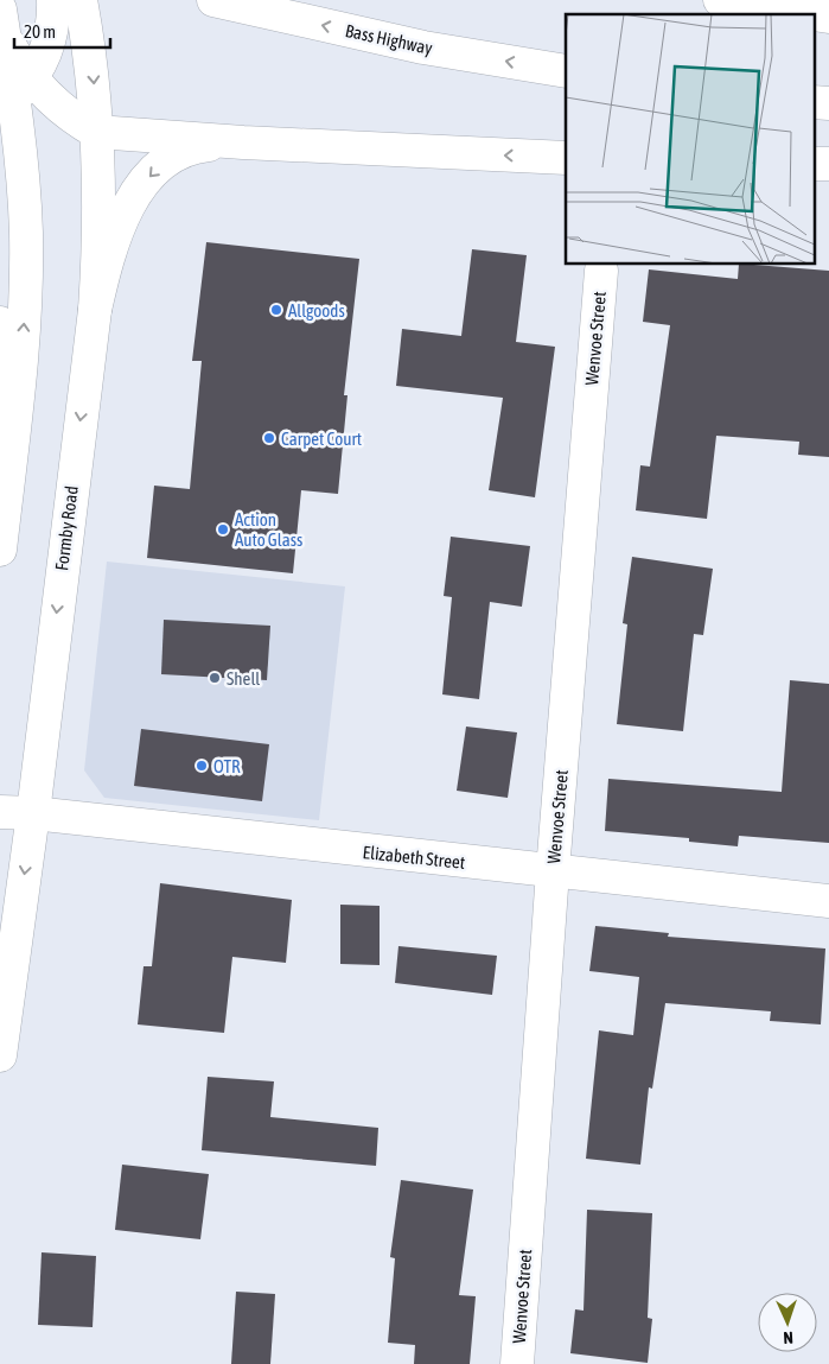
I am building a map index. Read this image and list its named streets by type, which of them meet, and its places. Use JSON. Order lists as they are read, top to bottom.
{
  "streets": {
    "main road": [
      "Bass Highway",
      "Wenvoe Street",
      "Formby Road",
      "Elizabeth Street"
    ]
  },
  "crossings": [
    ["Wenvoe Street", "Elizabeth Street"],
    ["Formby Road", "Elizabeth Street"]
  ],
  "places": [
    "Allgoods",
    "Carpet Court",
    "Action Auto Glass",
    "Shell",
    "OTR"
  ],
  "scale_bar": "20 m",
  "north": "bottom"
}
